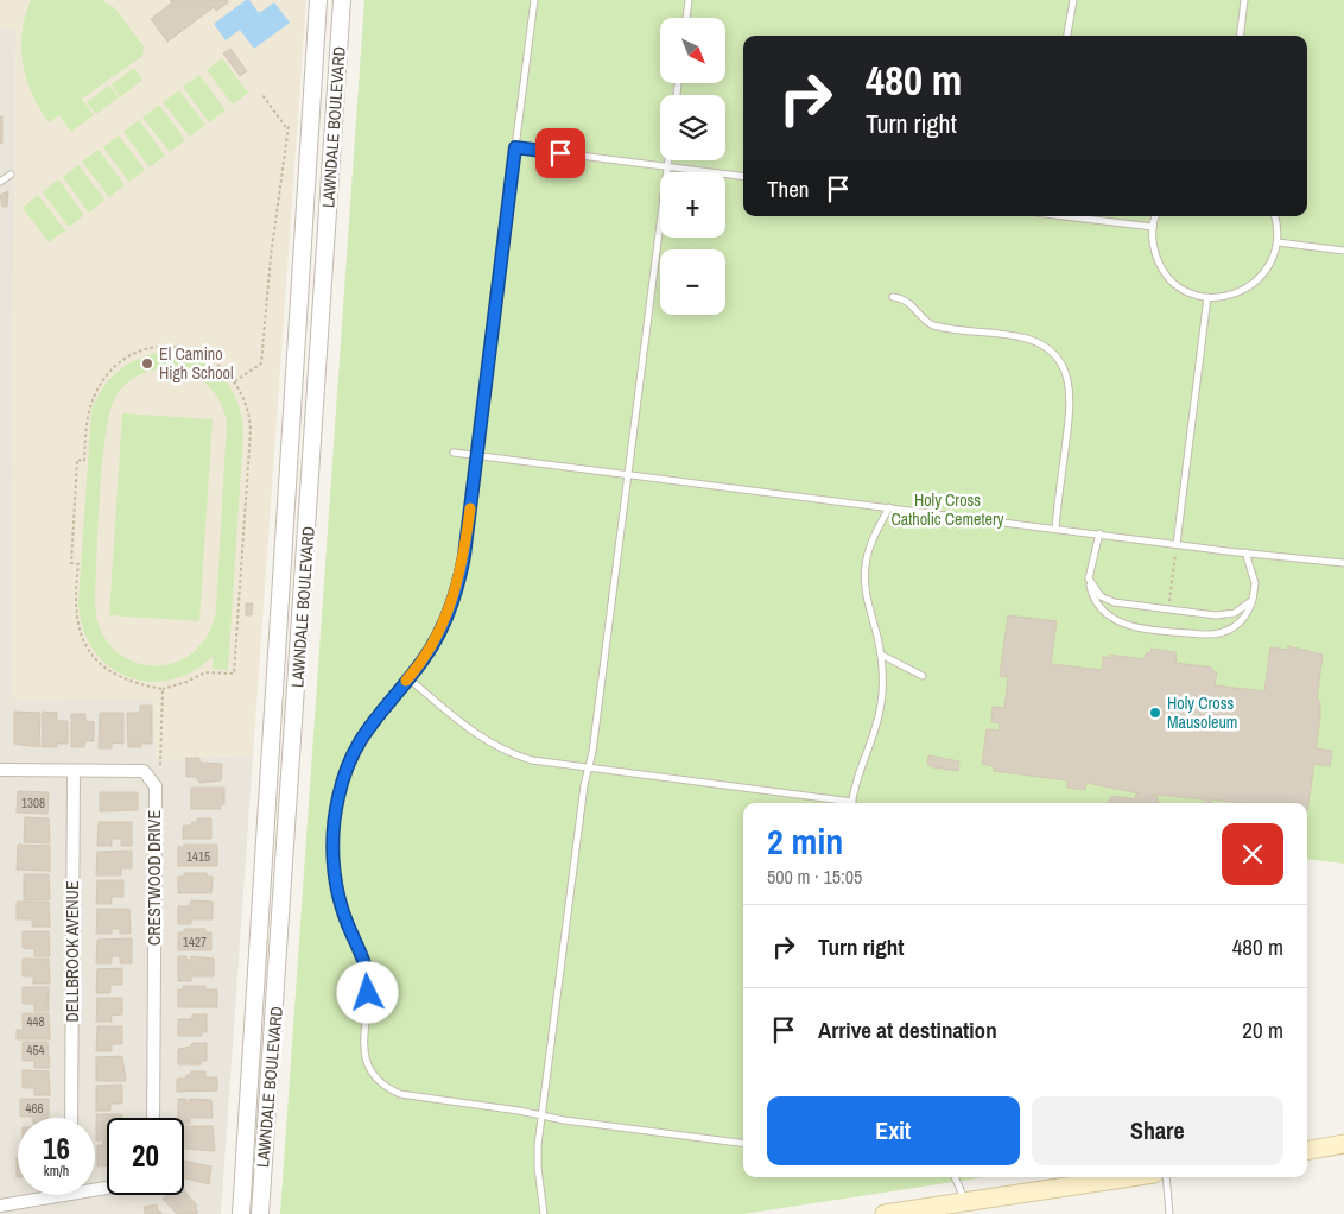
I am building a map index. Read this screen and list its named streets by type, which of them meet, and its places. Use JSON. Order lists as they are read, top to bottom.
{
  "streets": {
    "street": ["LAWNDALE BOULEVARD", "CRESTWOOD DRIVE", "DELLBROOK AVENUE"]
  },
  "crossings": [
    ["CRESTWOOD DRIVE", "DELLBROOK AVENUE"]
  ],
  "parks": ["Holy Cross Catholic Cemetery"],
  "places": ["El Camino High School", "Holy Cross Mausoleum"],
  "house_numbers": [
    "1308",
    "1415",
    "1427",
    "448",
    "454",
    "466"
  ],
  "north": "bottom right",
  "page": {
    "map_buttons": ["+", "−"],
    "turn": ["480 m", "Turn right"],
    "then": "Then",
    "heading": ["2 min", "500 m · 15:05"],
    "list": [
      {
        "name": "Turn right",
        "value": "480 m"
      },
      {
        "name": "Arrive at destination",
        "value": "20 m"
      }
    ],
    "buttons": ["Exit", "Share"],
    "speed": "16 km/h",
    "limit": "20"
  }
}
